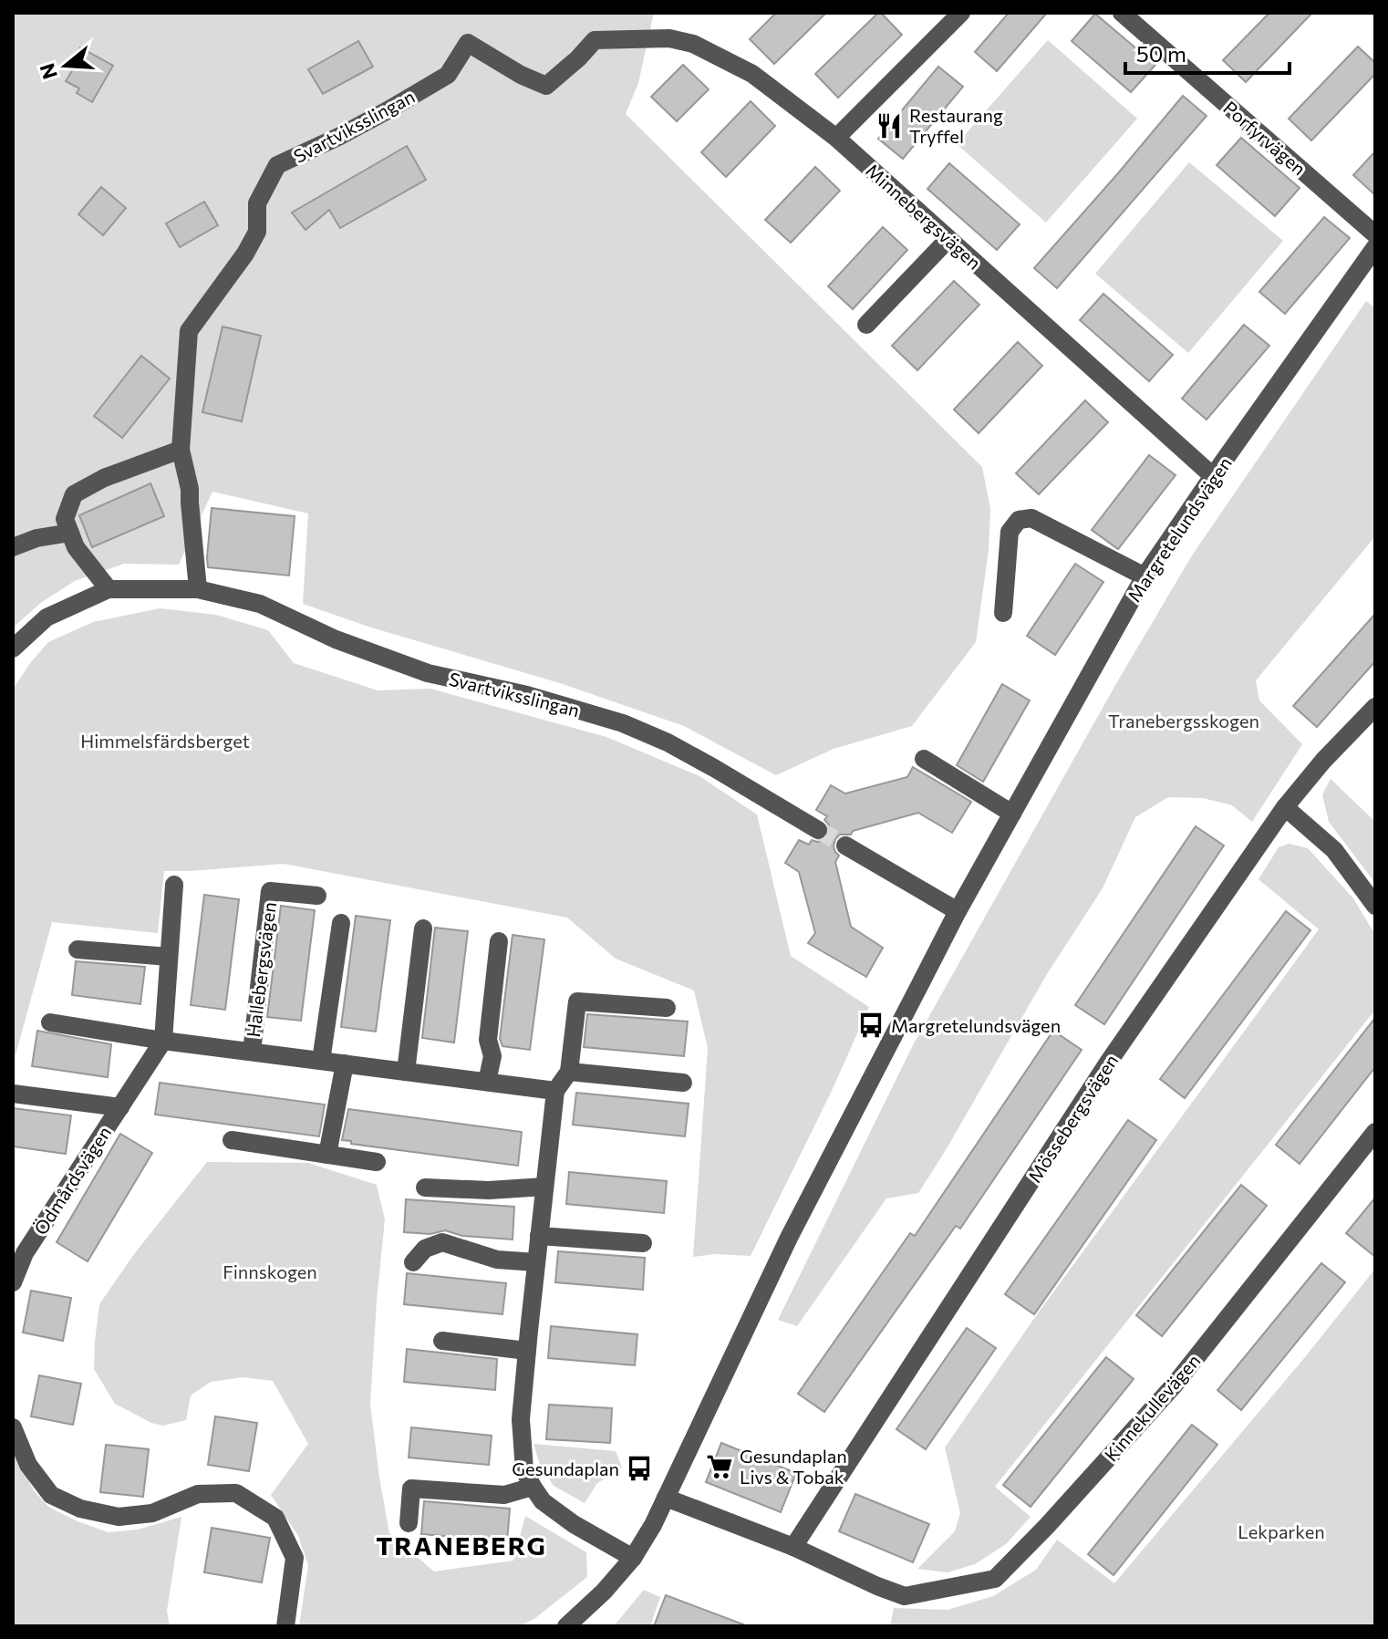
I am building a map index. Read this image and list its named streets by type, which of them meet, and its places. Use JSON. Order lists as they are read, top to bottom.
{
  "streets": {
    "street": [
      "Svartviksslingan",
      "Porfyrvägen",
      "Minnebergsvägen",
      "Margretelundsvägen",
      "Hallebergsvägen",
      "Mössebergsvägen",
      "Ödmårdsvägen",
      "Kinnekullevägen"
    ]
  },
  "crossings": [
    ["Svartviksslingan", "Minnebergsvägen"],
    ["Minnebergsvägen", "Margretelundsvägen"],
    ["Hallebergsvägen", "Ödmårdsvägen"],
    ["Mössebergsvägen", "Kinnekullevägen"]
  ],
  "districts": ["TRANEBERG"],
  "parks": [
    "Tranebergsskogen",
    "Himmelsfärdsberget",
    "Finnskogen",
    "Lekparken"
  ],
  "places": {
    "restaurant": ["Restaurang Tryffel"],
    "bus stop": ["Margretelundsvägen", "Gesundaplan"],
    "supermarket": ["Gesundaplan Livs & Tobak"]
  },
  "scale_bar": "50 m",
  "north": "left"
}
